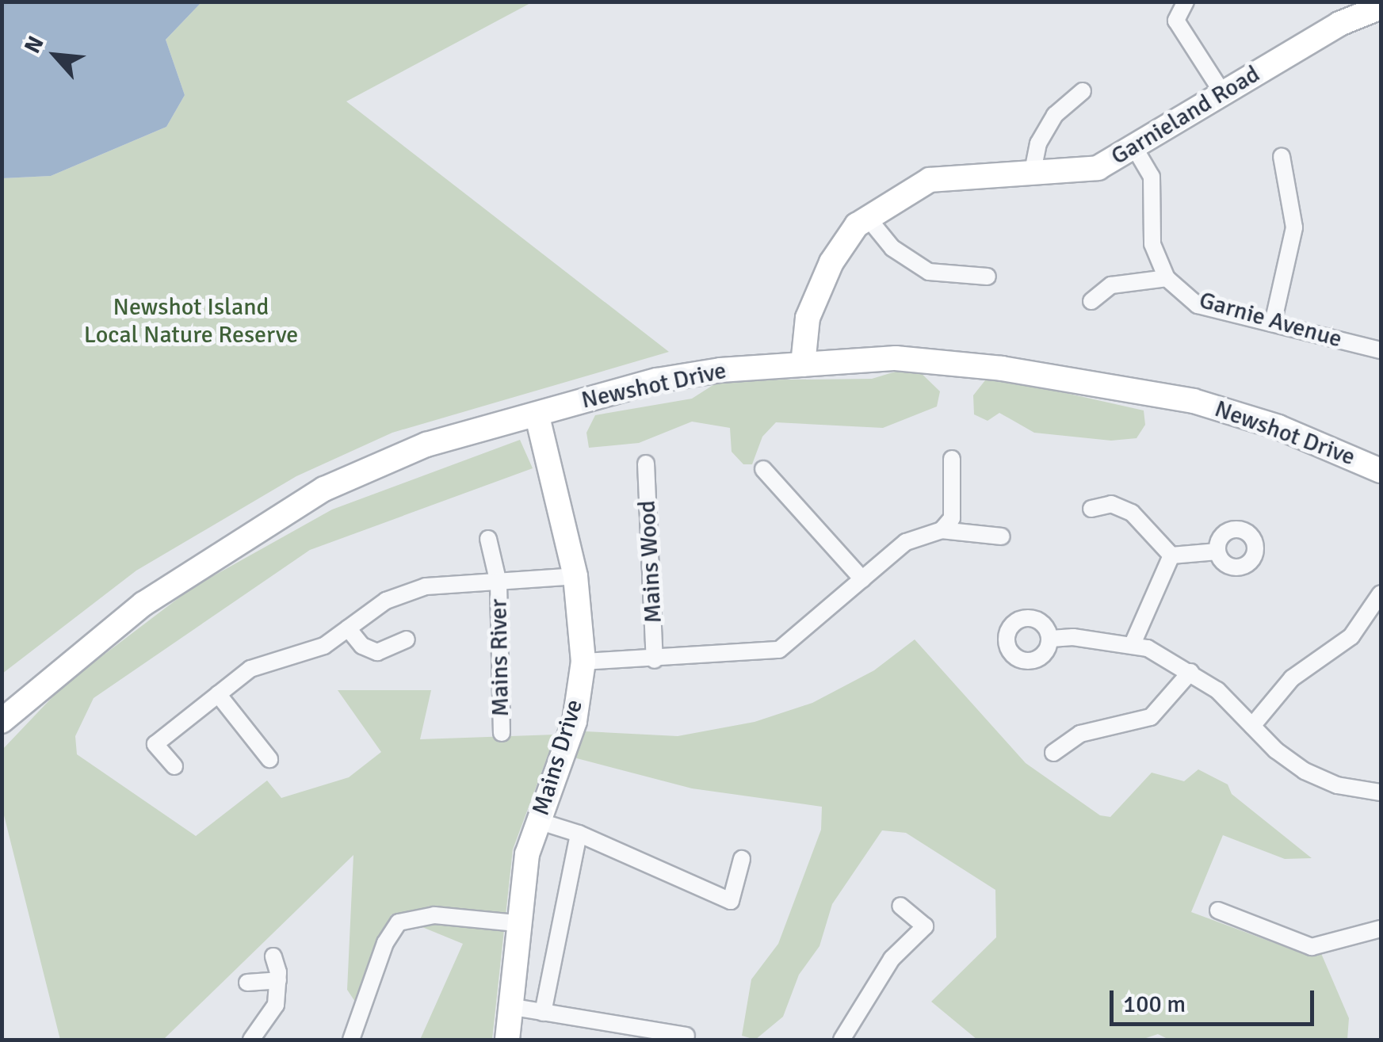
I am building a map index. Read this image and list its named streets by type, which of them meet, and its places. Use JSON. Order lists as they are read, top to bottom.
{
  "streets": {
    "street": [
      "Garnieland Road",
      "Garnie Avenue",
      "Newshot Drive",
      "Mains Wood",
      "Mains River",
      "Mains Drive"
    ]
  },
  "crossings": [
    ["Garnieland Road", "Garnie Avenue"],
    ["Garnieland Road", "Newshot Drive"],
    ["Newshot Drive", "Mains Drive"],
    ["Mains River", "Mains Drive"]
  ],
  "parks": ["Newshot Island Local Nature Reserve"],
  "scale_bar": "100 m",
  "north": "top left"
}
